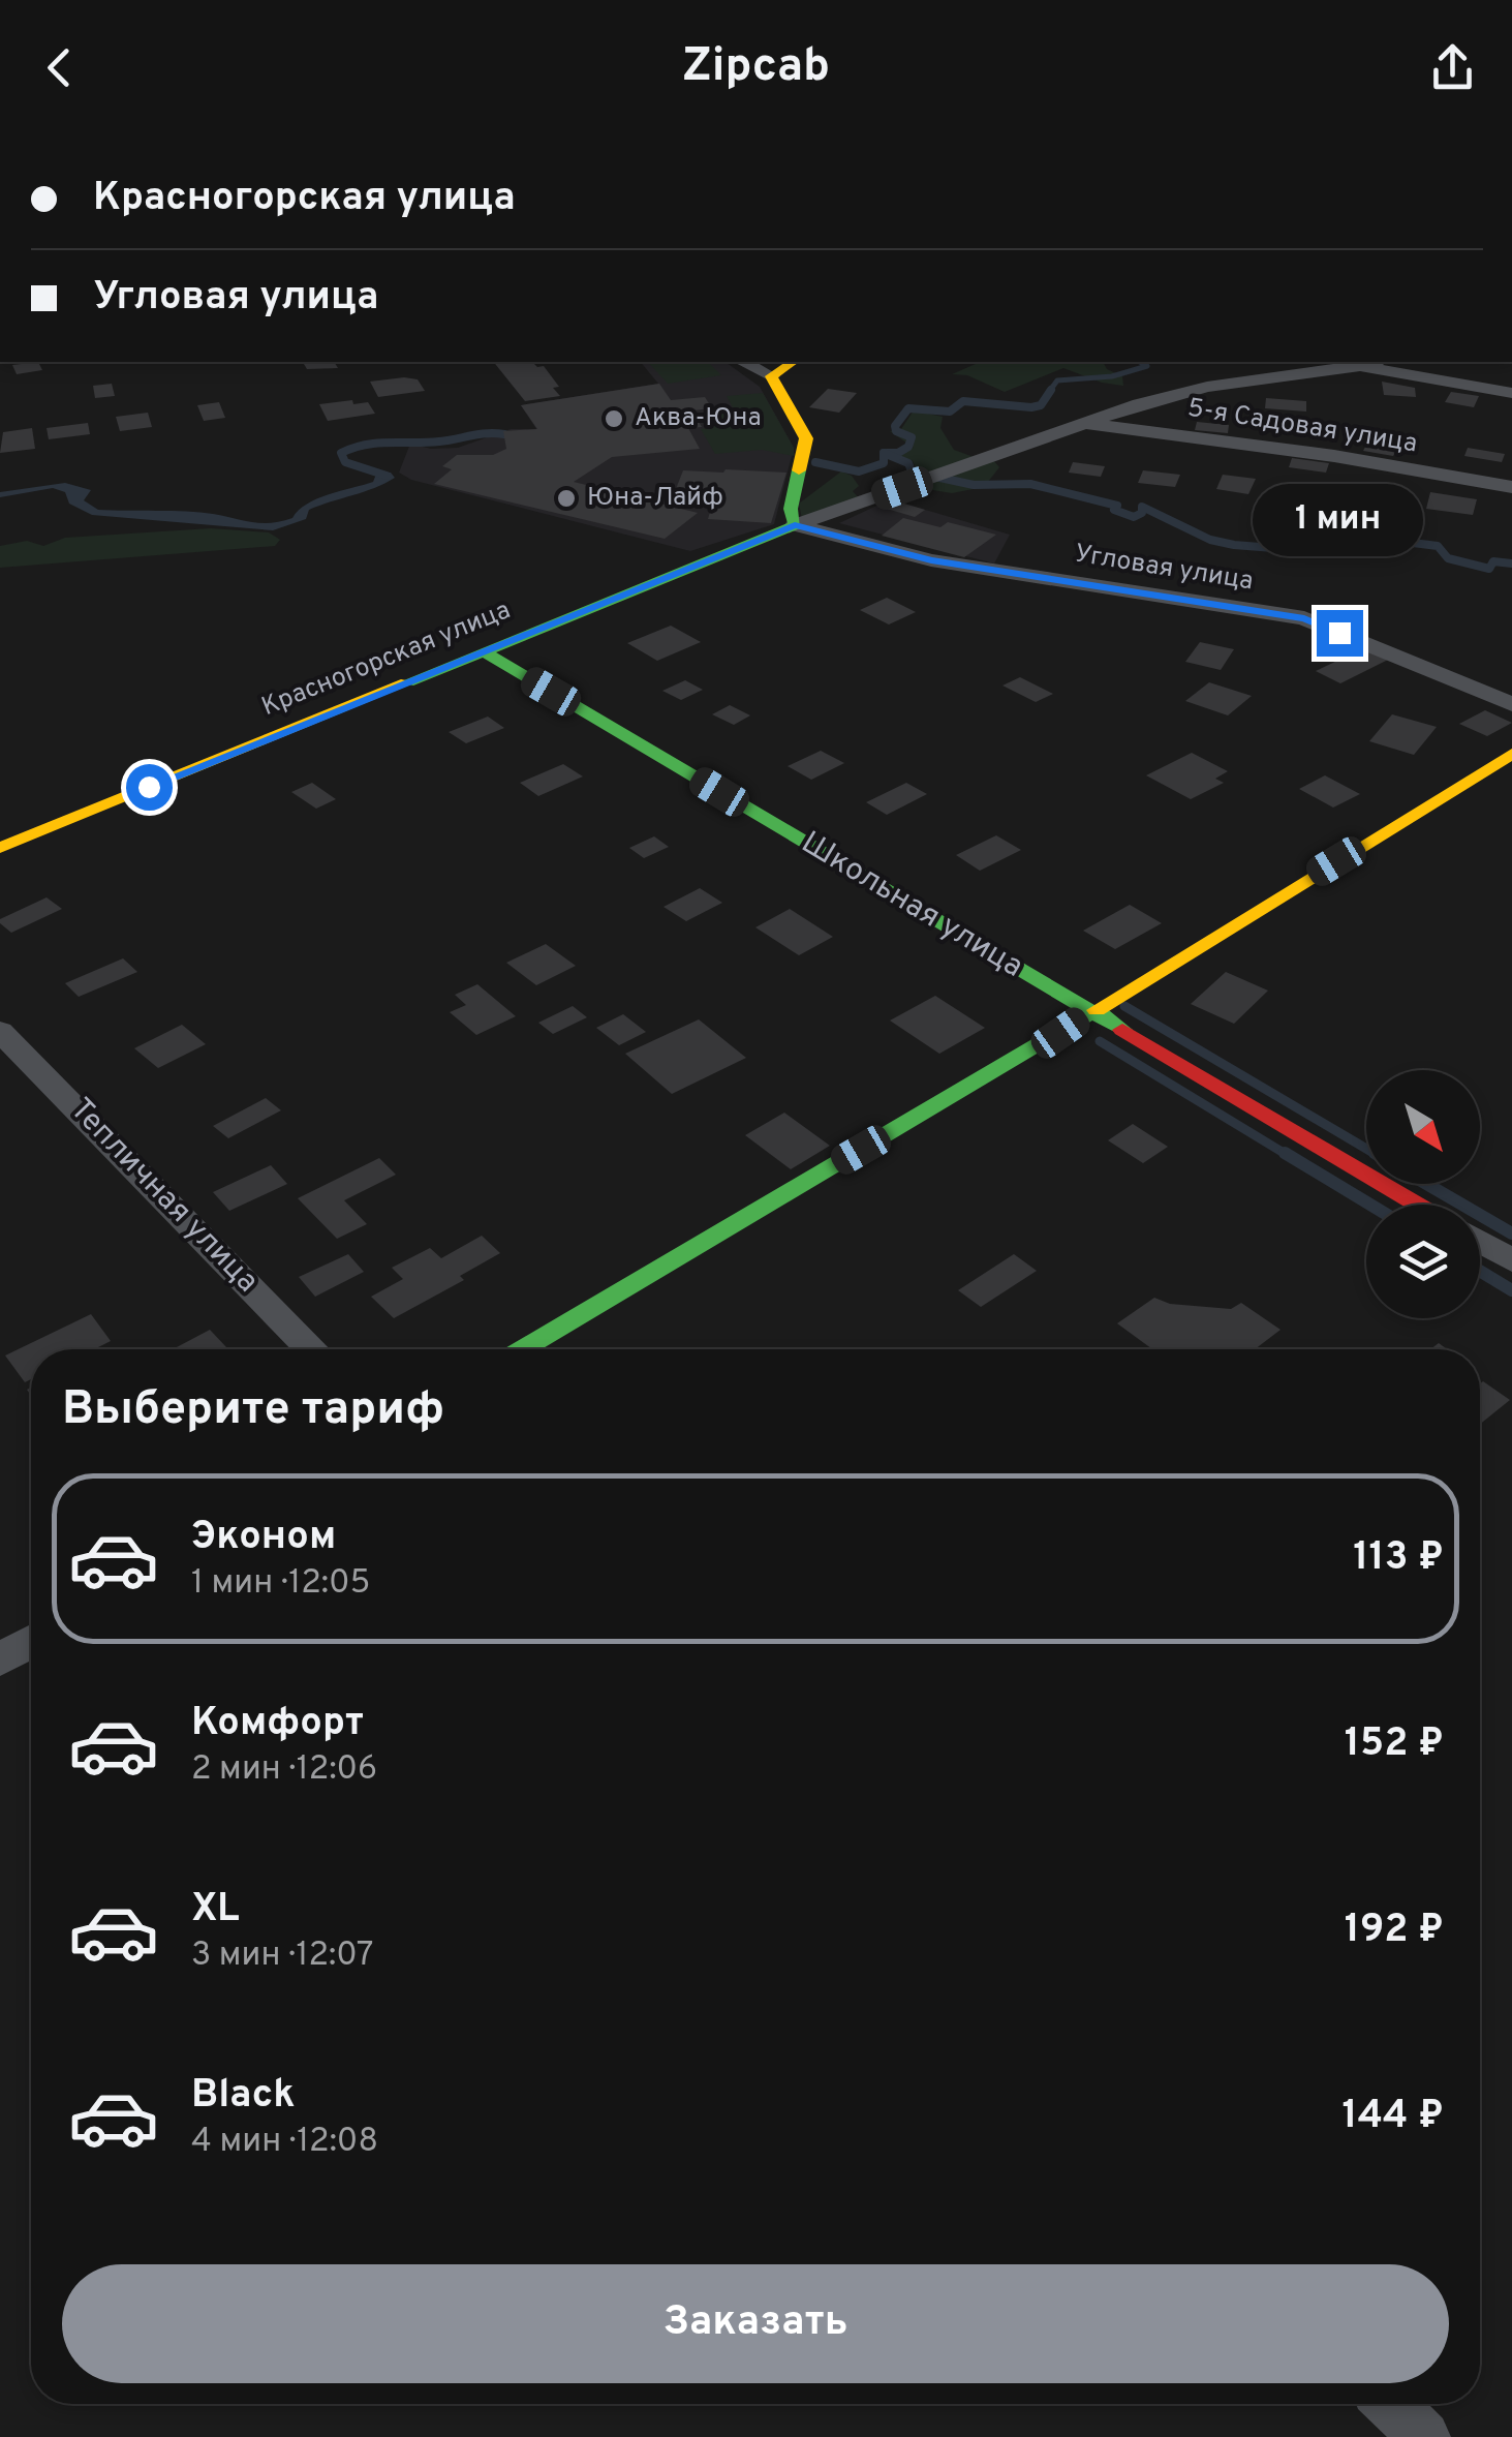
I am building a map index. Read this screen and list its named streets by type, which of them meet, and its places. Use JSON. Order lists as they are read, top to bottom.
{
  "streets": {
    "street": [
      "5-я Садовая улица",
      "Угловая улица",
      "Красногорская улица",
      "Школьная улица",
      "Тепличная улица"
    ]
  },
  "crossings": [
    ["Угловая улица", "Красногорская улица"],
    ["Красногорская улица", "Школьная улица"]
  ],
  "places": ["Аква-Юна", "Юна-Лайф"],
  "north": "bottom right",
  "page": {
    "header": "Zipcab",
    "banner": ["Красногорская улица", "Угловая улица"],
    "bubble": "1 мин",
    "heading": "Выберите тариф",
    "list": [
      {
        "name": "Эконом",
        "note": "1 мин · 12:05",
        "value": "113 ₽"
      },
      {
        "name": "Комфорт",
        "note": "2 мин · 12:06",
        "value": "152 ₽"
      },
      {
        "name": "XL",
        "note": "3 мин · 12:07",
        "value": "192 ₽"
      },
      {
        "name": "Black",
        "note": "4 мин · 12:08",
        "value": "144 ₽"
      }
    ],
    "buttons": "Заказать"
  }
}
